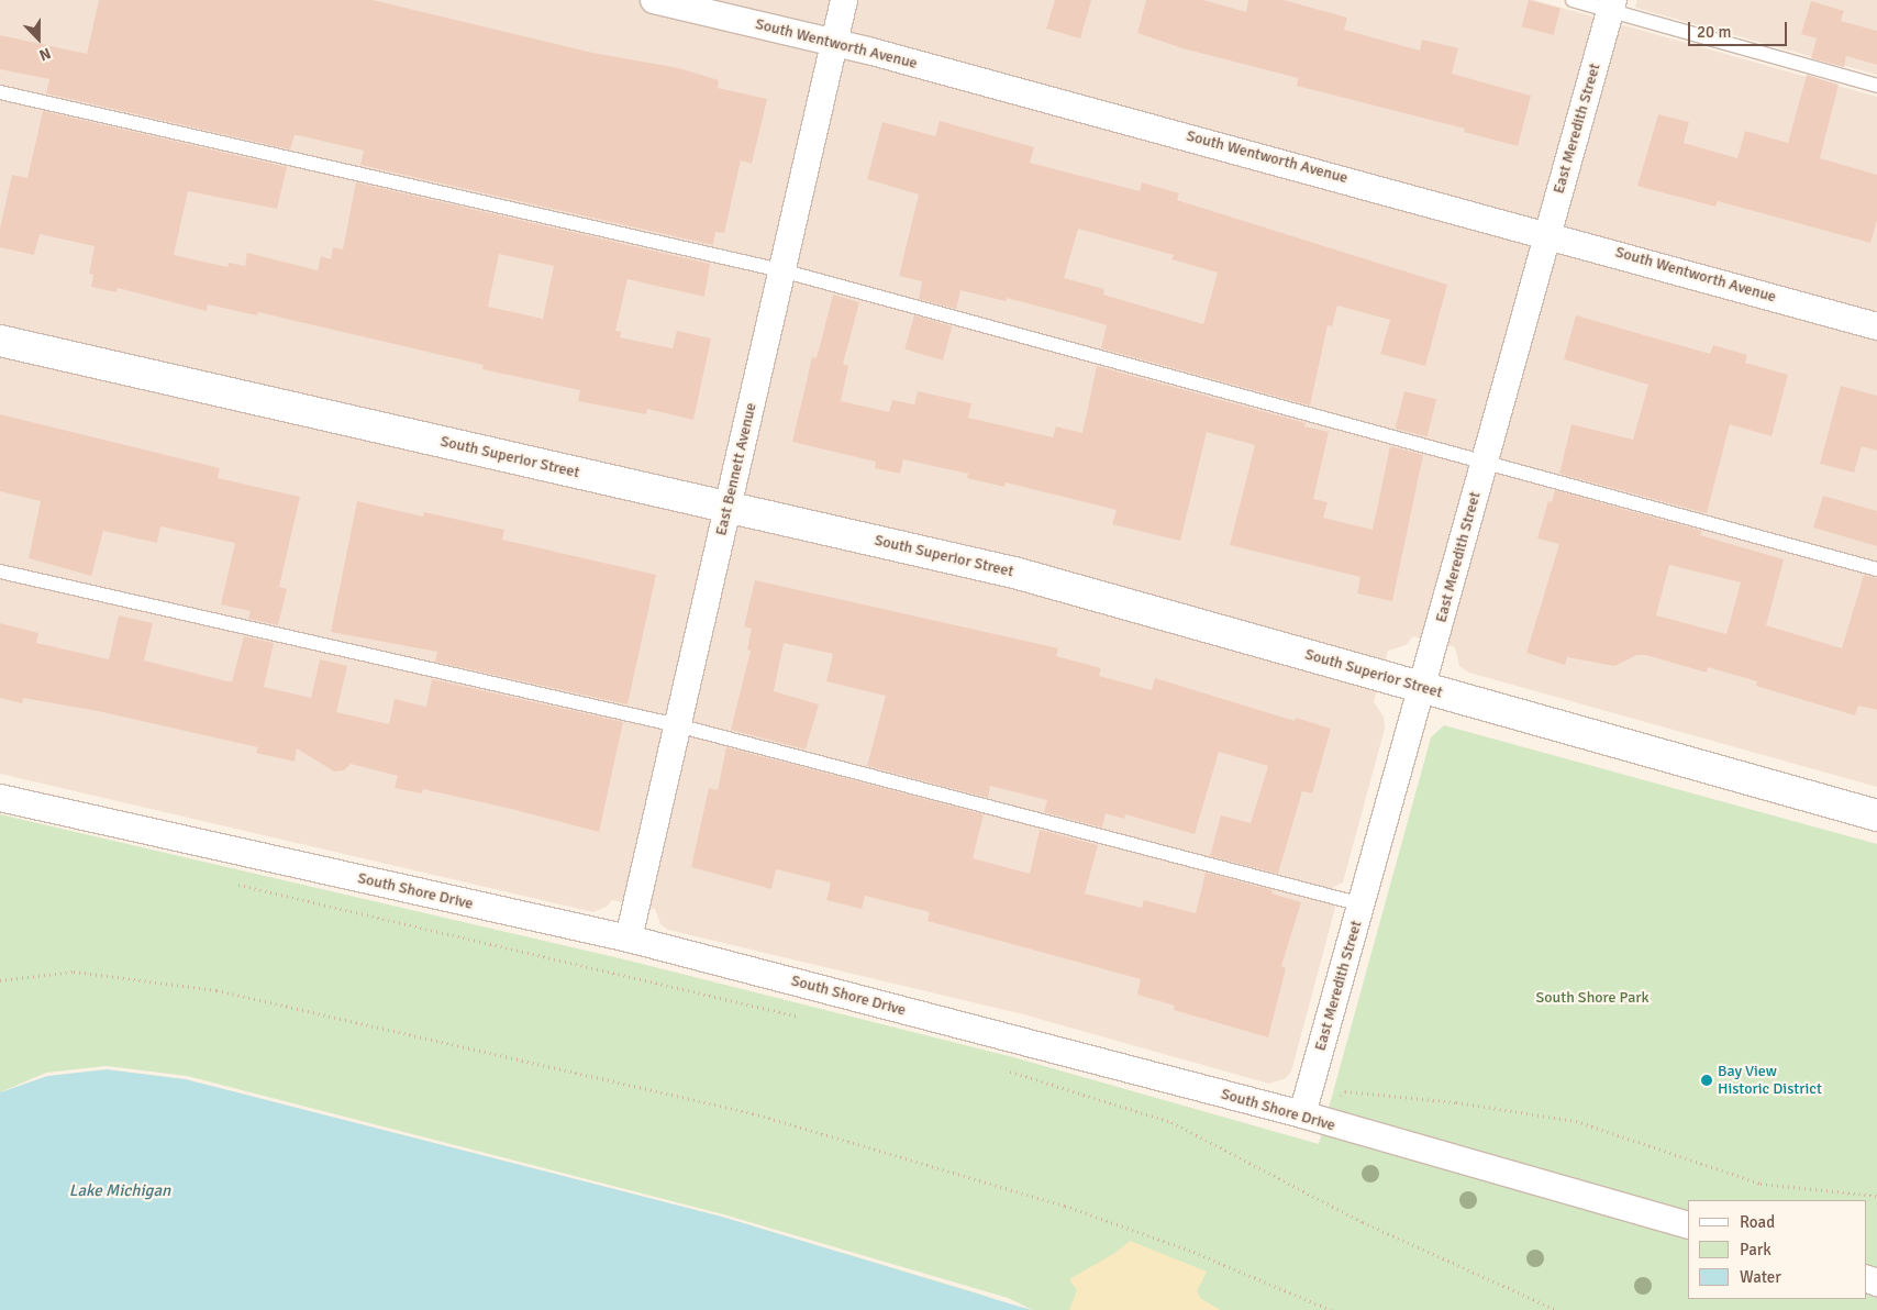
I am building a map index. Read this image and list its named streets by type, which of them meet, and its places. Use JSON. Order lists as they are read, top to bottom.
{
  "streets": {
    "street": [
      "South Wentworth Avenue",
      "East Meredith Street",
      "South Superior Street",
      "East Bennett Avenue",
      "South Shore Drive"
    ]
  },
  "crossings": [
    ["South Wentworth Avenue", "East Meredith Street"],
    ["South Wentworth Avenue", "East Bennett Avenue"],
    ["East Meredith Street", "South Superior Street"],
    ["East Meredith Street", "South Shore Drive"],
    ["South Superior Street", "East Bennett Avenue"],
    ["East Bennett Avenue", "South Shore Drive"]
  ],
  "water": ["Lake Michigan"],
  "parks": ["South Shore Park"],
  "places": ["Bay View Historic District"],
  "legend": ["Road", "Park", "Water"],
  "scale_bar": "20 m",
  "north": "bottom"
}
